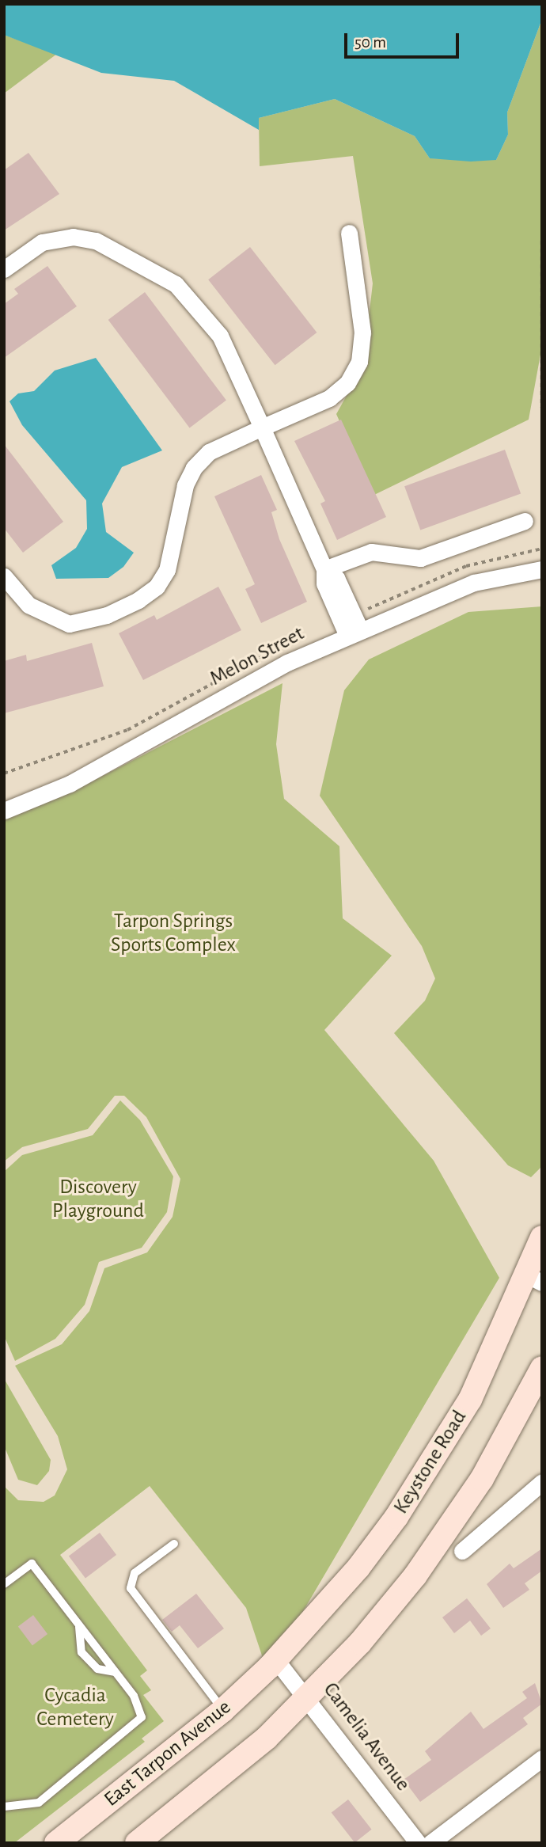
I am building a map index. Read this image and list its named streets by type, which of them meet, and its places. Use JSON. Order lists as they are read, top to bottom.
{
  "streets": {
    "main road": ["Keystone Road", "East Tarpon Avenue"],
    "street": ["Melon Street", "Camelia Avenue"]
  },
  "crossings": [
    ["Keystone Road", "Camelia Avenue"],
    ["Keystone Road", "East Tarpon Avenue"],
    ["Camelia Avenue", "East Tarpon Avenue"]
  ],
  "parks": ["Tarpon Springs Sports Complex", "Discovery Playground", "Cycadia Cemetery"],
  "scale_bar": "50 m"
}
